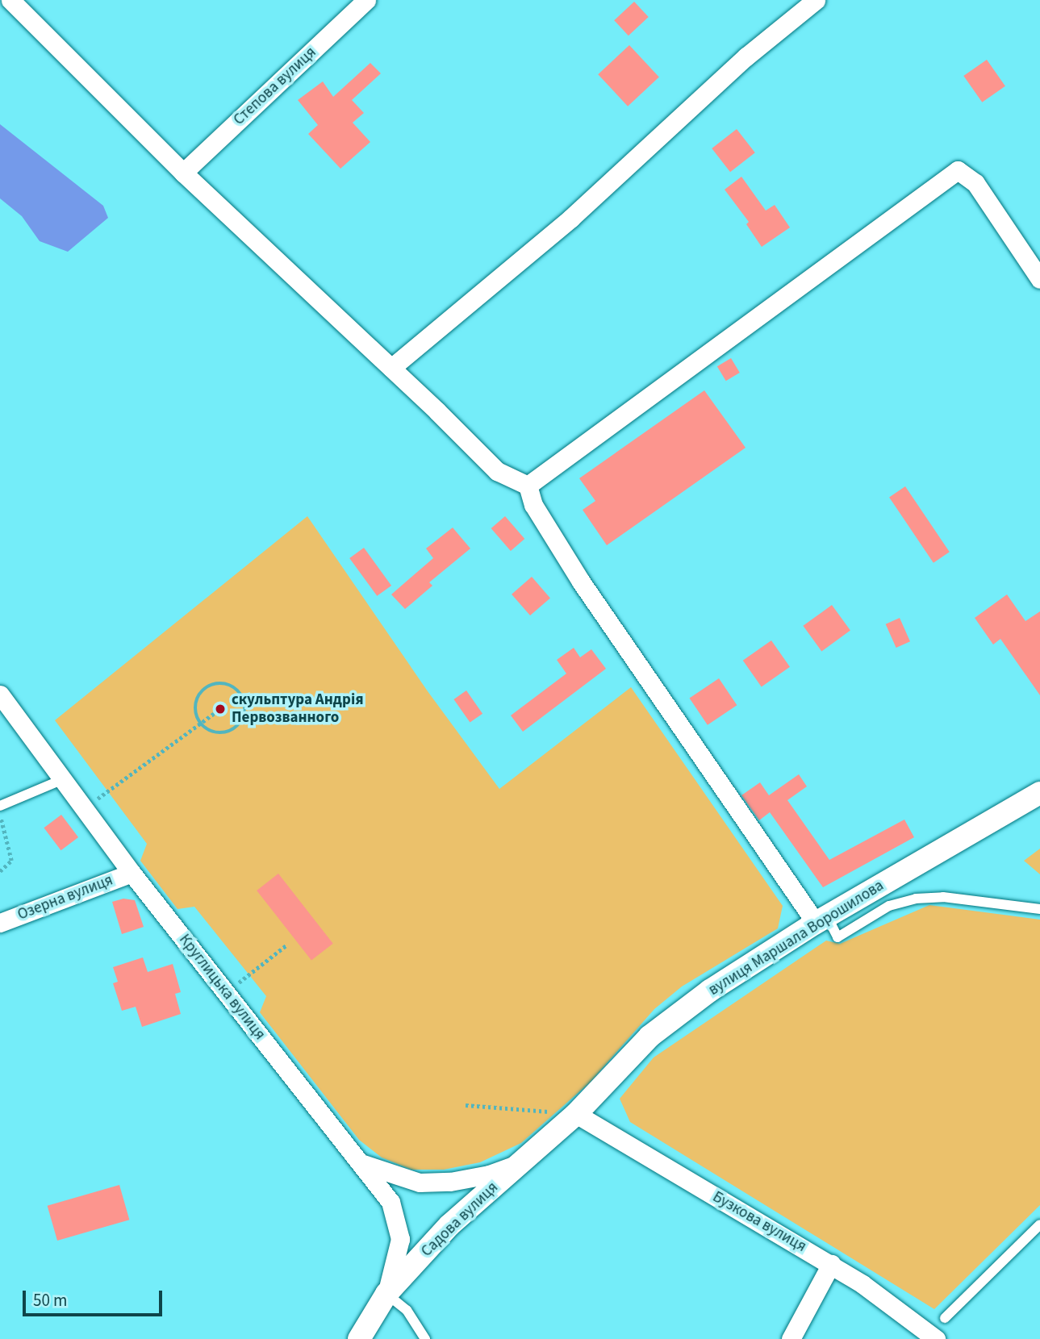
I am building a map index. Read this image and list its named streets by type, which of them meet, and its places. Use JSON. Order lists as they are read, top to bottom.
{
  "streets": {
    "street": [
      "Степова вулиця",
      "Озерна вулиця",
      "вулиця Маршала Ворошилова",
      "Круглицька вулиця",
      "Садова вулиця",
      "Бузкова вулиця"
    ]
  },
  "crossings": [
    ["Озерна вулиця", "Круглицька вулиця"],
    ["вулиця Маршала Ворошилова", "Садова вулиця"],
    ["вулиця Маршала Ворошилова", "Бузкова вулиця"],
    ["Круглицька вулиця", "Садова вулиця"],
    ["Садова вулиця", "Бузкова вулиця"]
  ],
  "places": ["скульптура Андрія Первозванного"],
  "scale_bar": "50 m"
}
